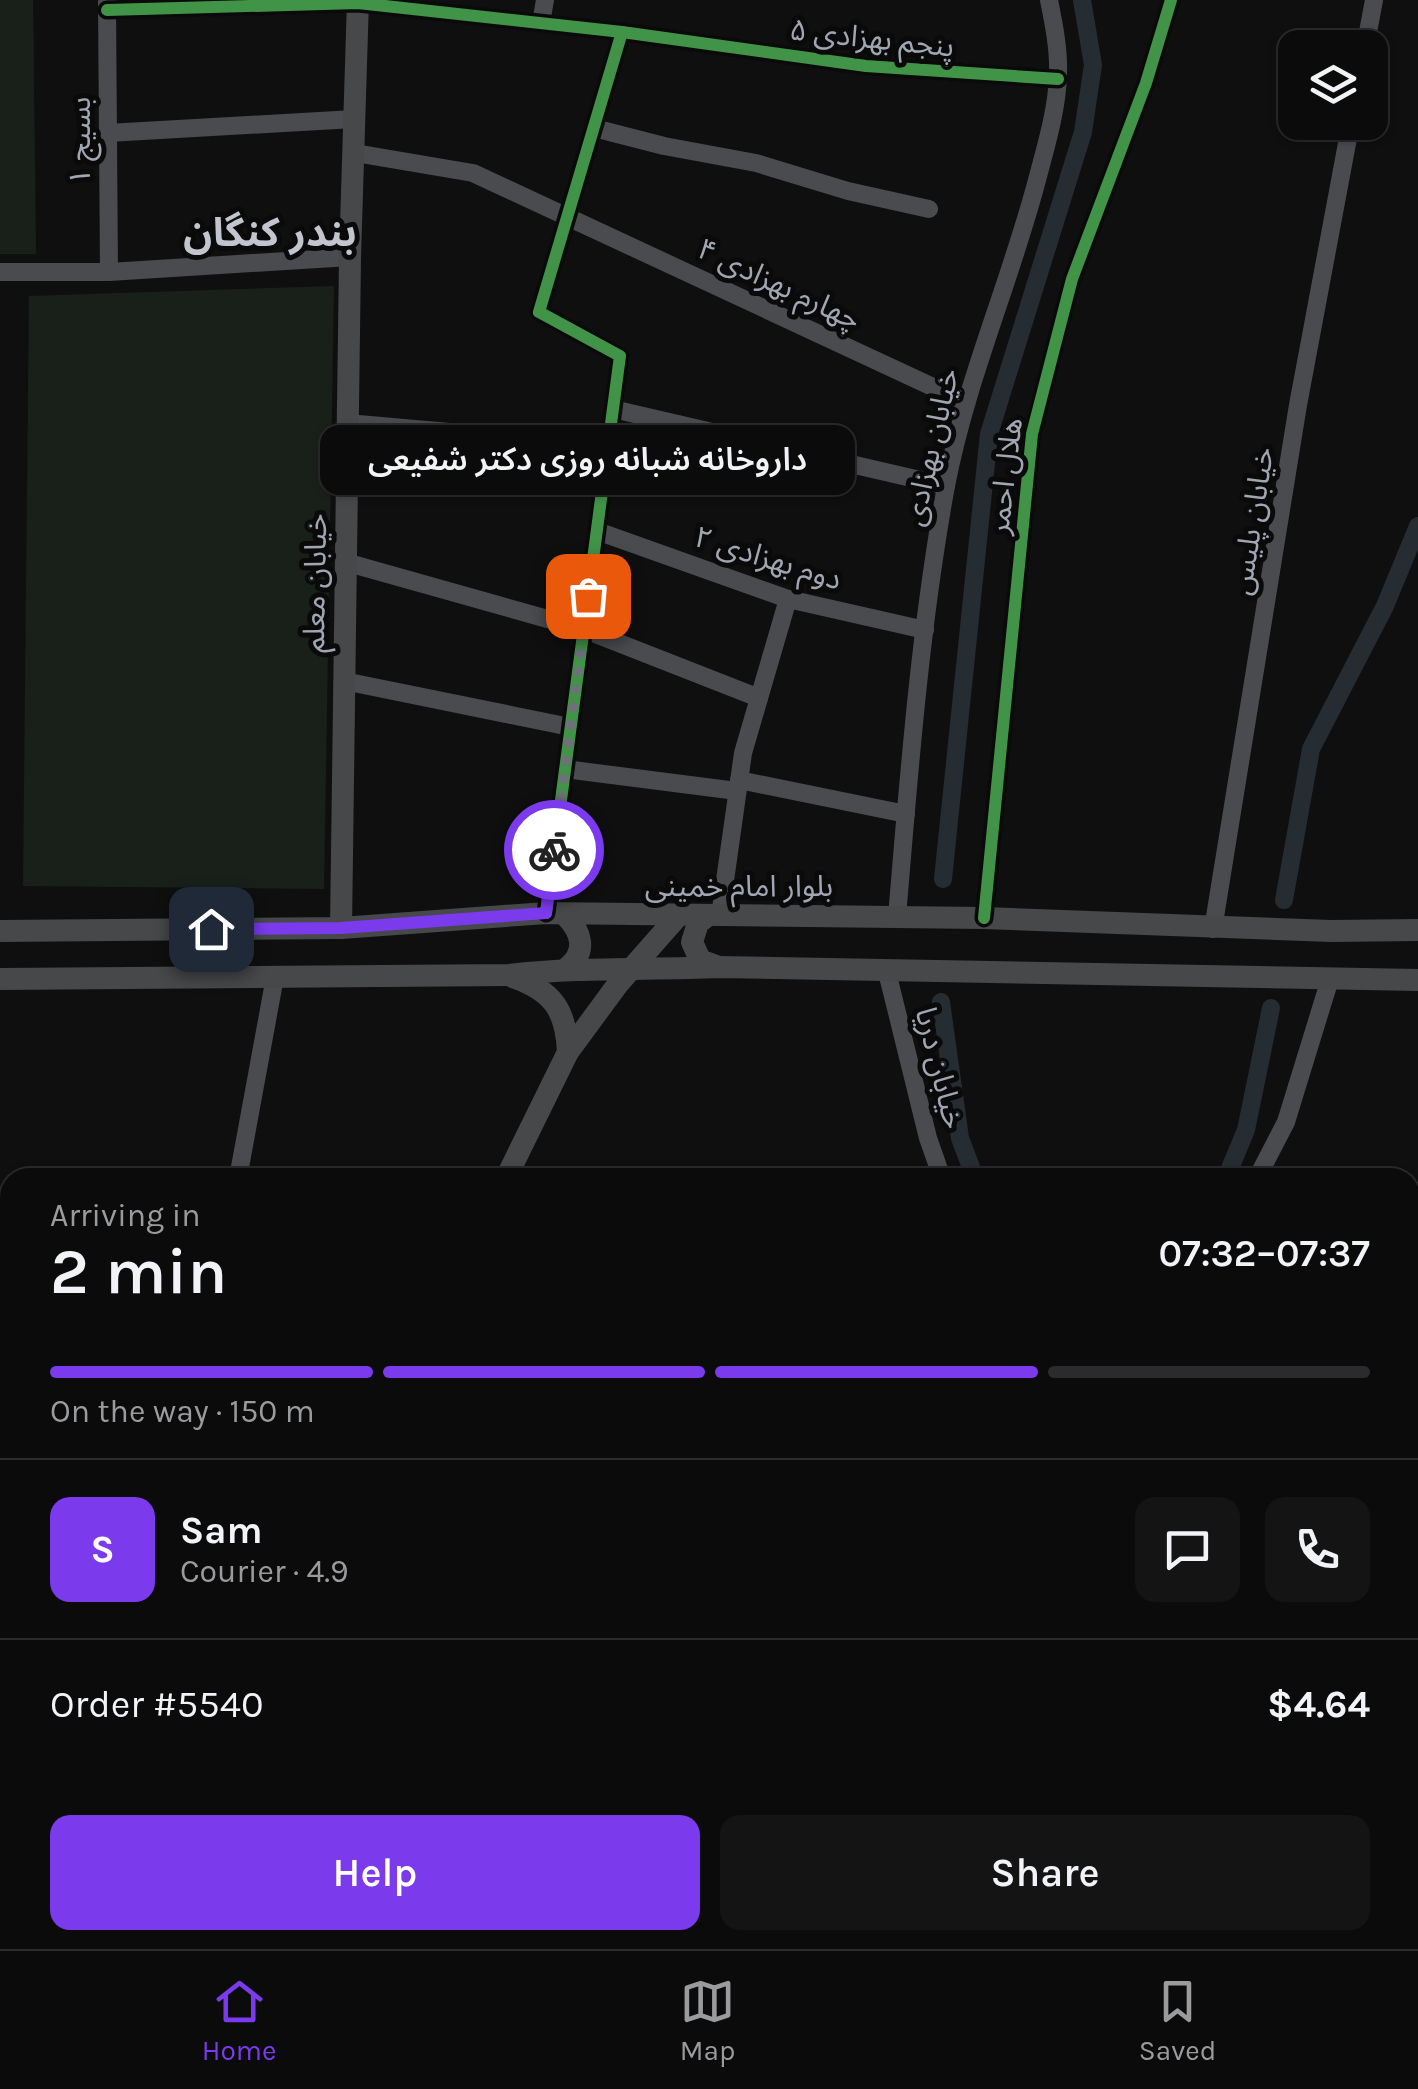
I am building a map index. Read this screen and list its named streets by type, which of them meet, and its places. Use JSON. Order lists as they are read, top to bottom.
{
  "streets": {
    "main road": ["خیابان معلم", "بلوار امام خمینی"],
    "street": [
      "پنجم بهزادی ۵",
      "بسیج ۱",
      "چهارم بهزادی ۴",
      "خیابان بهزادی",
      "هلال احمر",
      "خیابان پلیس",
      "دوم بهزادی ۲",
      "خیابان دریا"
    ]
  },
  "crossings": [
    ["پنجم بهزادی ۵", "بسیج ۱"],
    ["پنجم بهزادی ۵", "خیابان بهزادی"],
    ["پنجم بهزادی ۵", "خیابان معلم"],
    ["چهارم بهزادی ۴", "خیابان بهزادی"],
    ["چهارم بهزادی ۴", "خیابان معلم"],
    ["خیابان بهزادی", "دوم بهزادی ۲"],
    ["خیابان بهزادی", "بلوار امام خمینی"],
    ["هلال احمر", "بلوار امام خمینی"],
    ["خیابان پلیس", "بلوار امام خمینی"],
    ["خیابان معلم", "بلوار امام خمینی"]
  ],
  "districts": ["بندر کنگان"],
  "places": ["داروخانه شبانه روزی دکتر شفیعی"],
  "page": {
    "bubble": "داروخانه شبانه روزی دکتر شفیعی",
    "heading": ["2 min", "Arriving in", "07:32–07:37"],
    "panel": [
      "Sam",
      "Courier · 4.9",
      "Order #5540",
      "$4.64"
    ],
    "bar": "On the way · 150 m",
    "round": "S",
    "buttons": ["Help", "Share"],
    "tabs": ["Home", "Map", "Saved"]
  }
}
